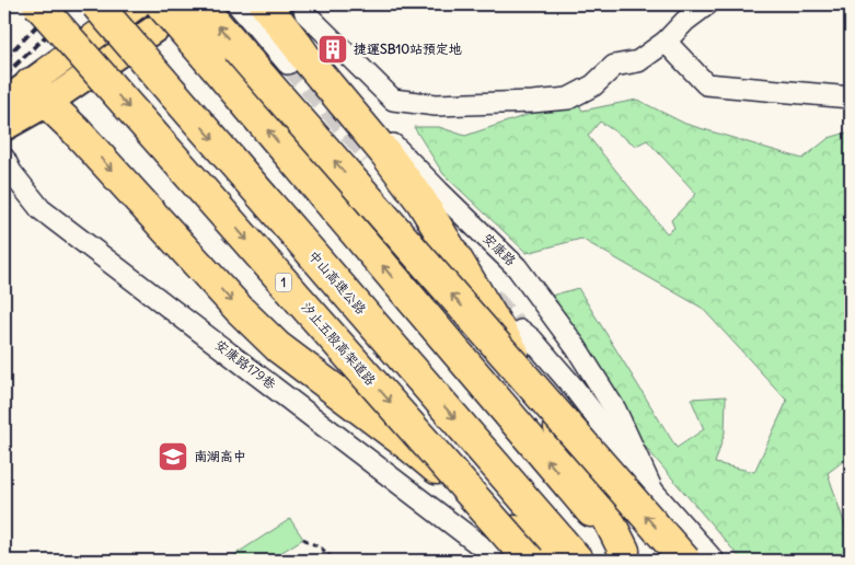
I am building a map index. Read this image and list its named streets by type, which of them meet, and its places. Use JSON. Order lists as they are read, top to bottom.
{
  "streets": {
    "highway": ["1", "中山高速公路", "汐止五股高架道路"],
    "street": ["安康路", "安康路179巷"]
  },
  "places": {
    "building": ["捷運SB10站預定地"],
    "school or university": ["南湖高中"]
  }
}
